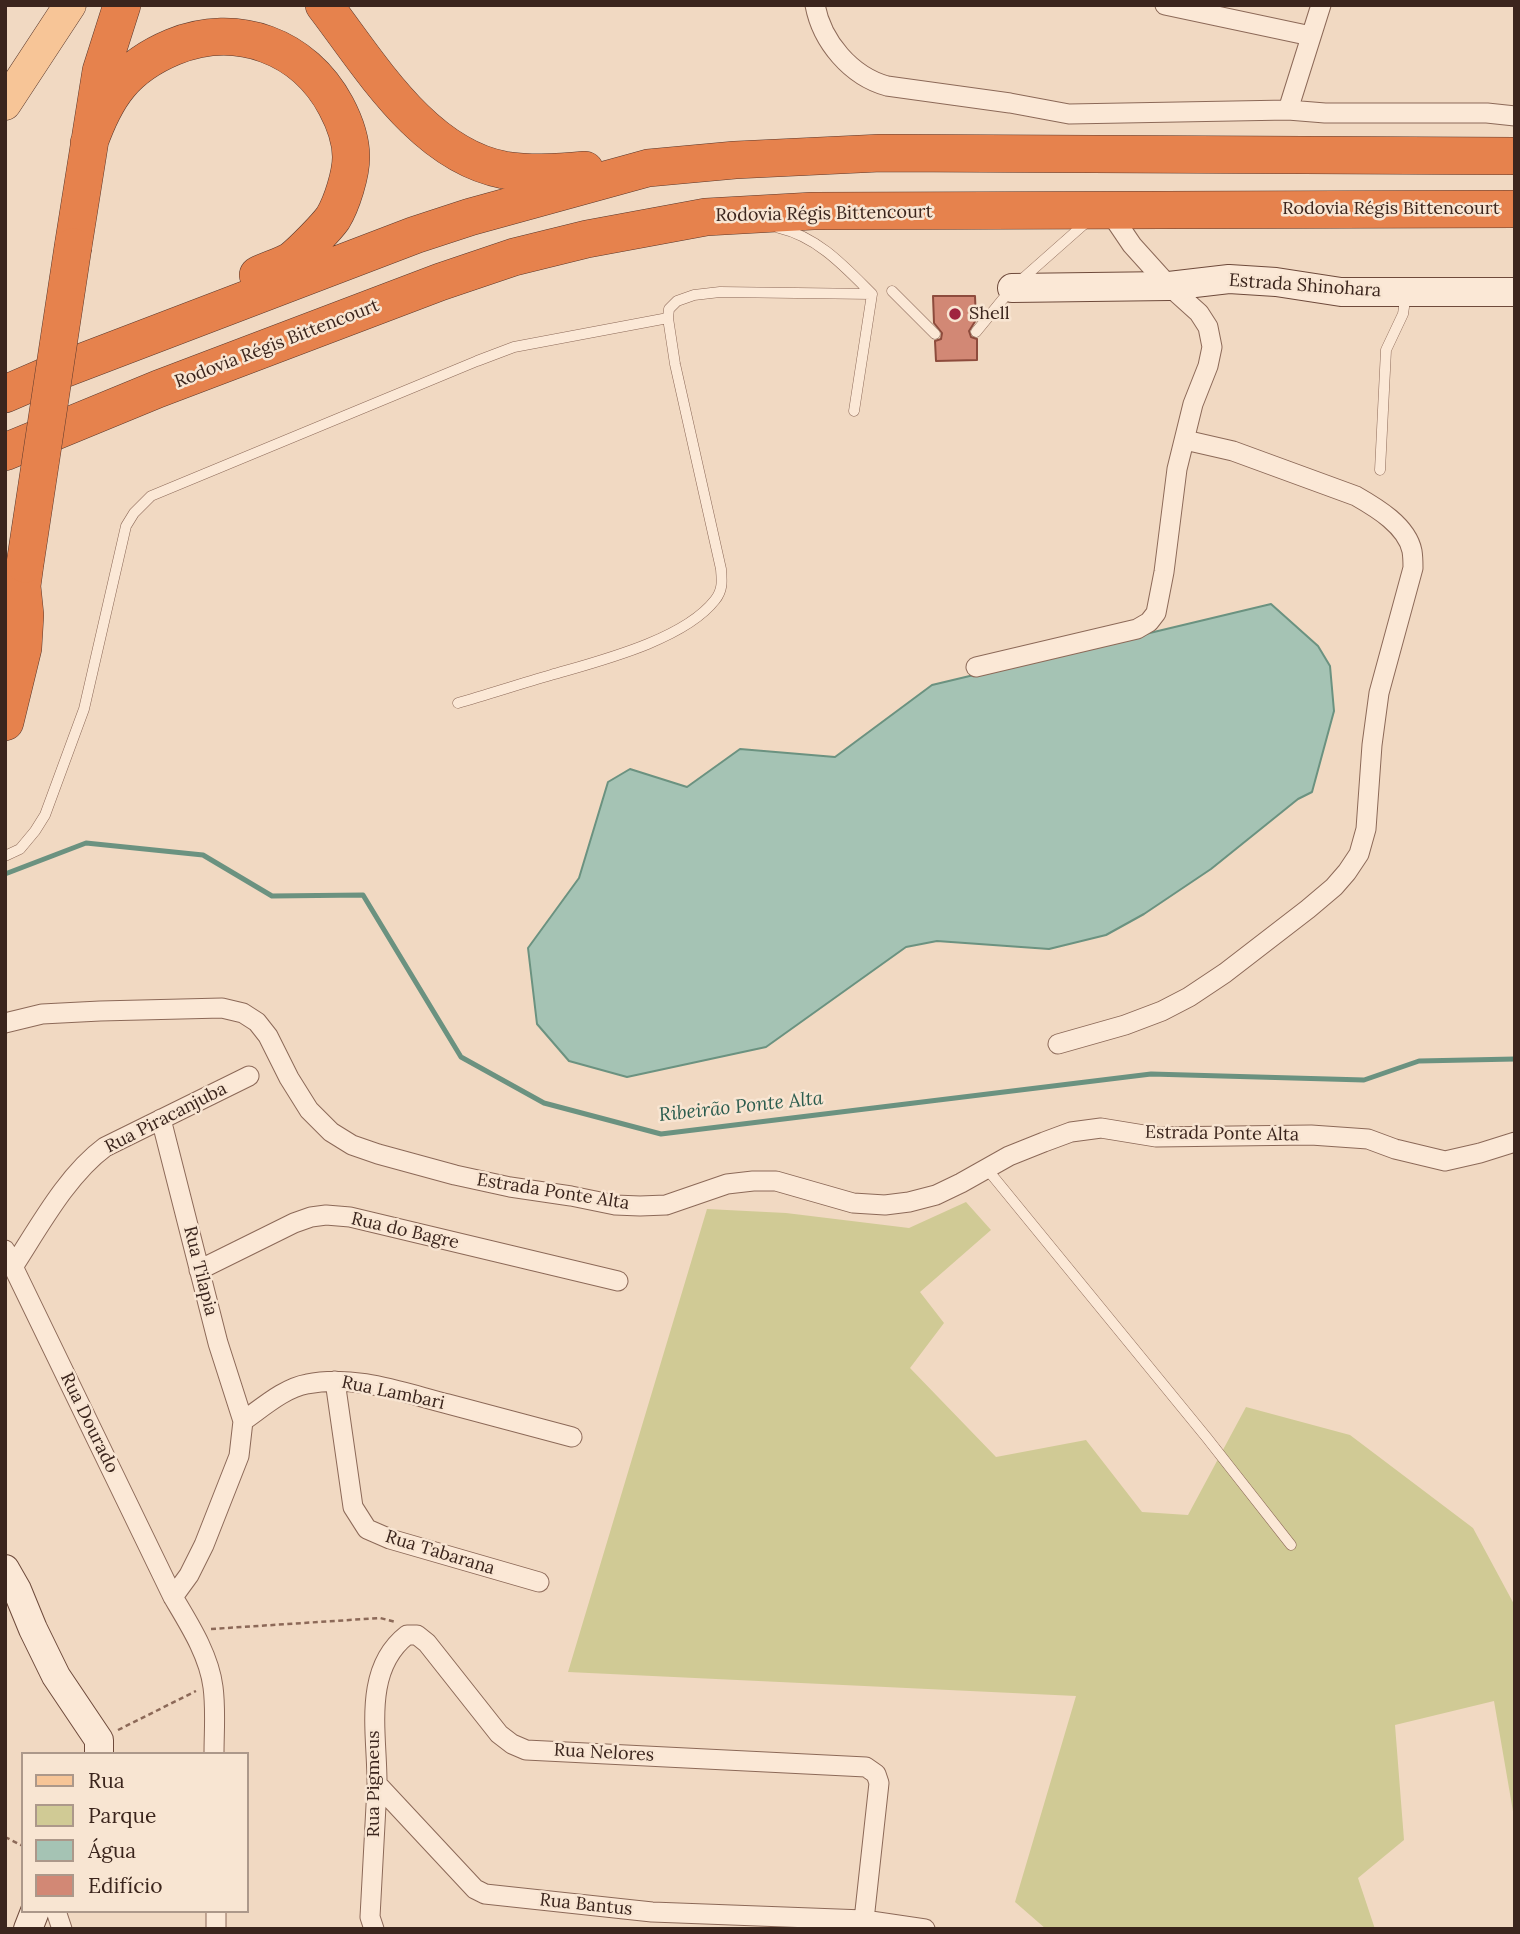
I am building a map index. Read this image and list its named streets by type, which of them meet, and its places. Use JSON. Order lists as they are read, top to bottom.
{
  "streets": {
    "highway": ["Rodovia Régis Bittencourt"],
    "street": [
      "Estrada Shinohara",
      "Rua Piracanjuba",
      "Estrada Ponte Alta",
      "Rua do Bagre",
      "Rua Tilapia",
      "Rua Lambari",
      "Rua Dourado",
      "Rua Tabarana",
      "Rua Nelores",
      "Rua Pigmeus",
      "Rua Bantus"
    ]
  },
  "crossings": [
    ["Rua Piracanjuba", "Rua Tilapia"],
    ["Rua Piracanjuba", "Rua Dourado"],
    ["Rua do Bagre", "Rua Tilapia"],
    ["Rua Tilapia", "Rua Lambari"],
    ["Rua Lambari", "Rua Tabarana"],
    ["Rua Nelores", "Rua Pigmeus"],
    ["Rua Nelores", "Rua Bantus"],
    ["Rua Pigmeus", "Rua Bantus"]
  ],
  "water": ["Ribeirão Ponte Alta"],
  "places": ["Shell"],
  "legend": [
    "Rua",
    "Parque",
    "Água",
    "Edifício"
  ]
}
